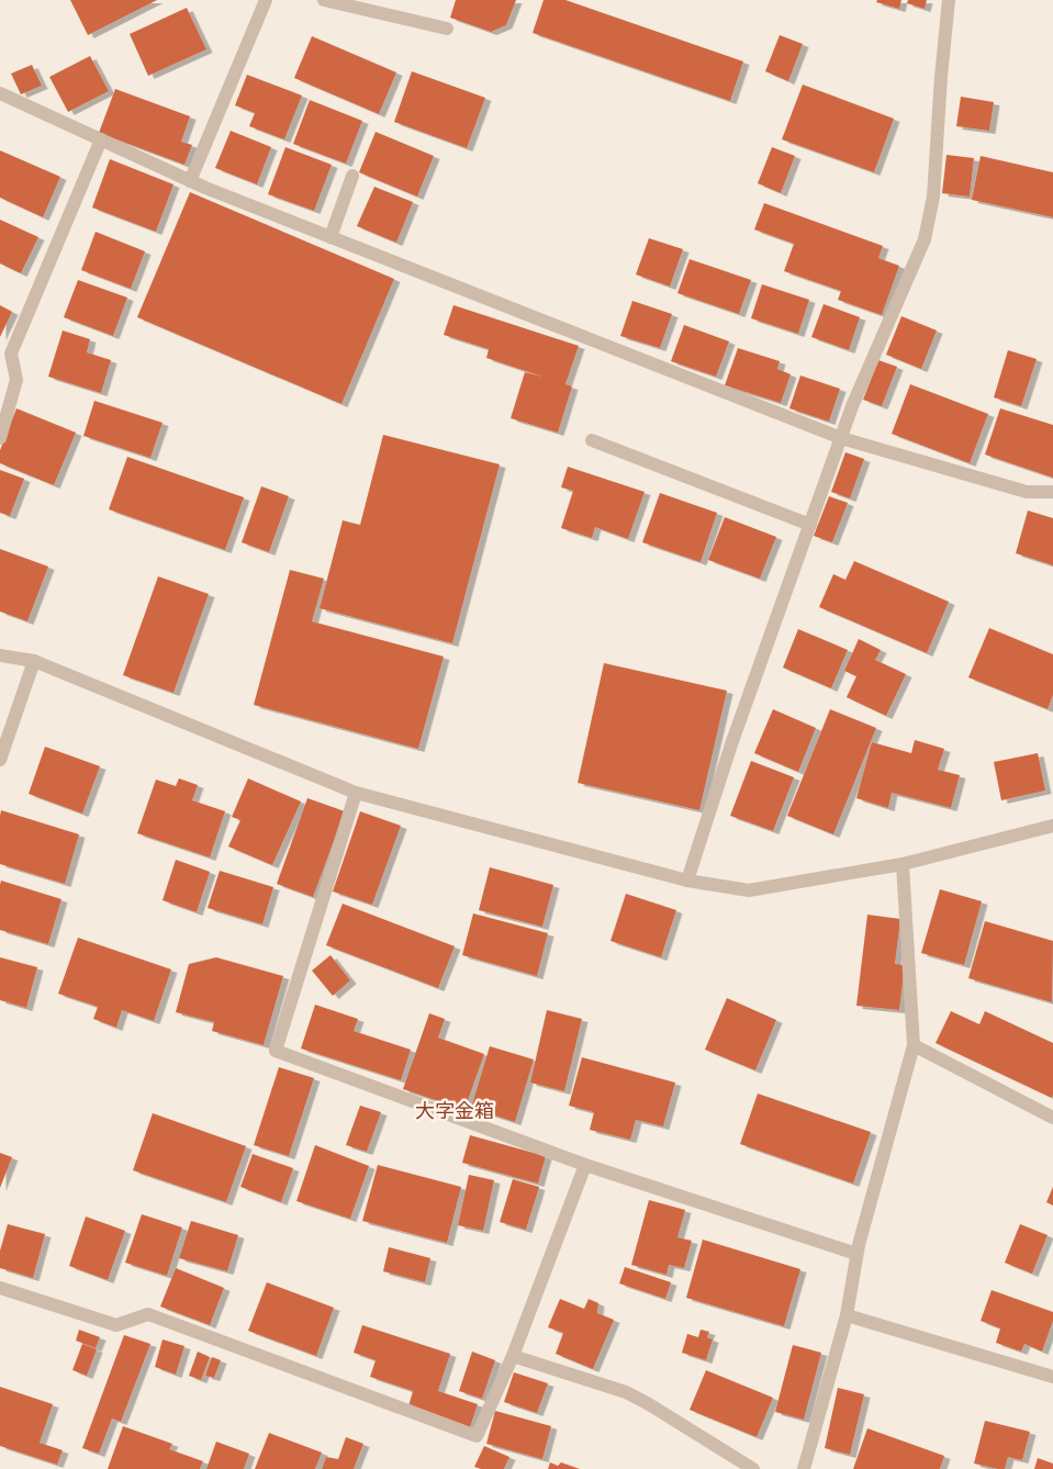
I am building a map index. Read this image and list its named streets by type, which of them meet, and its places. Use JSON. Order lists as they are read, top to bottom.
{
  "districts": ["大字金箱"]
}
